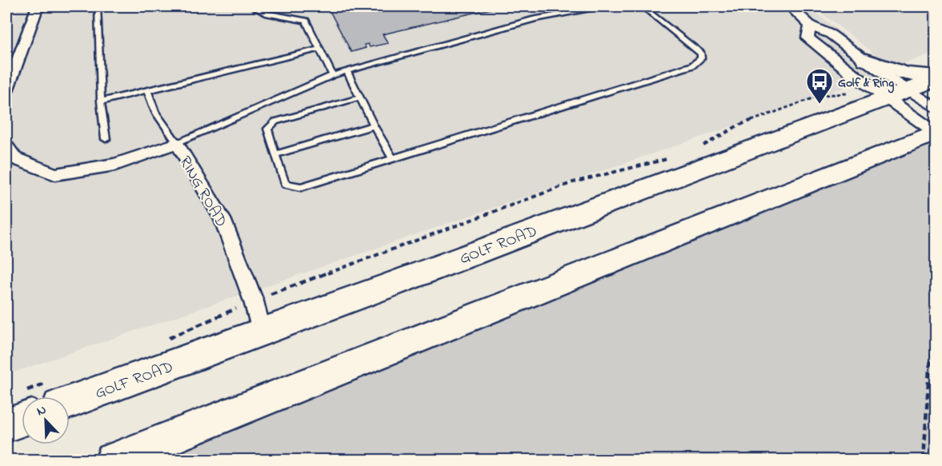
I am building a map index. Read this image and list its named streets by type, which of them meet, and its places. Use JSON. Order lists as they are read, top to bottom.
{
  "streets": {
    "main road": ["GOLF ROAD"],
    "street": ["RING ROAD"]
  },
  "crossings": [
    ["RING ROAD", "GOLF ROAD"]
  ],
  "places": {
    "bus stop": ["Golf & Ring"]
  },
  "north": "top left"
}
